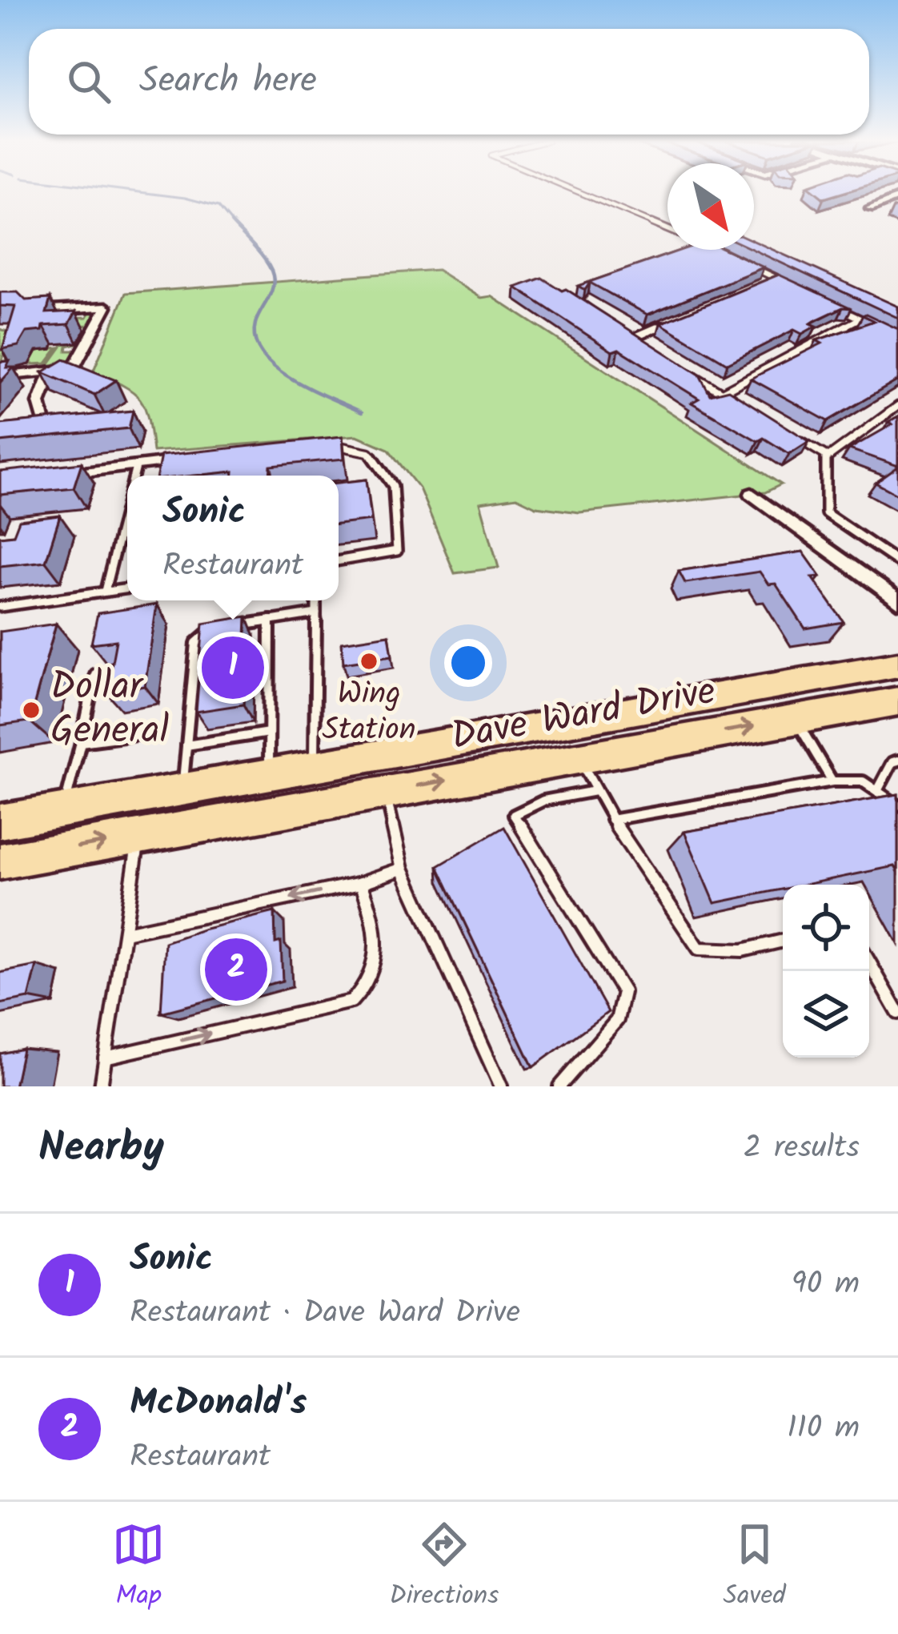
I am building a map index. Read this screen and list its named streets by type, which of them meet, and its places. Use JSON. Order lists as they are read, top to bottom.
{
  "streets": {
    "main road": ["Dave Ward Drive"]
  },
  "places": ["Wing Station", "Dollar General"],
  "north": "bottom right",
  "page": {
    "search": "Search here",
    "popup": ["Sonic", "Restaurant"],
    "pins": ["1", "2"],
    "heading": ["Nearby", "2 results"],
    "list": [
      {
        "mark": "1",
        "name": "Sonic",
        "note": "Restaurant · Dave Ward Drive",
        "value": "90 m"
      },
      {
        "mark": "2",
        "name": "McDonald's",
        "note": "Restaurant",
        "value": "110 m"
      }
    ],
    "nav": ["Map", "Directions", "Saved"]
  }
}
